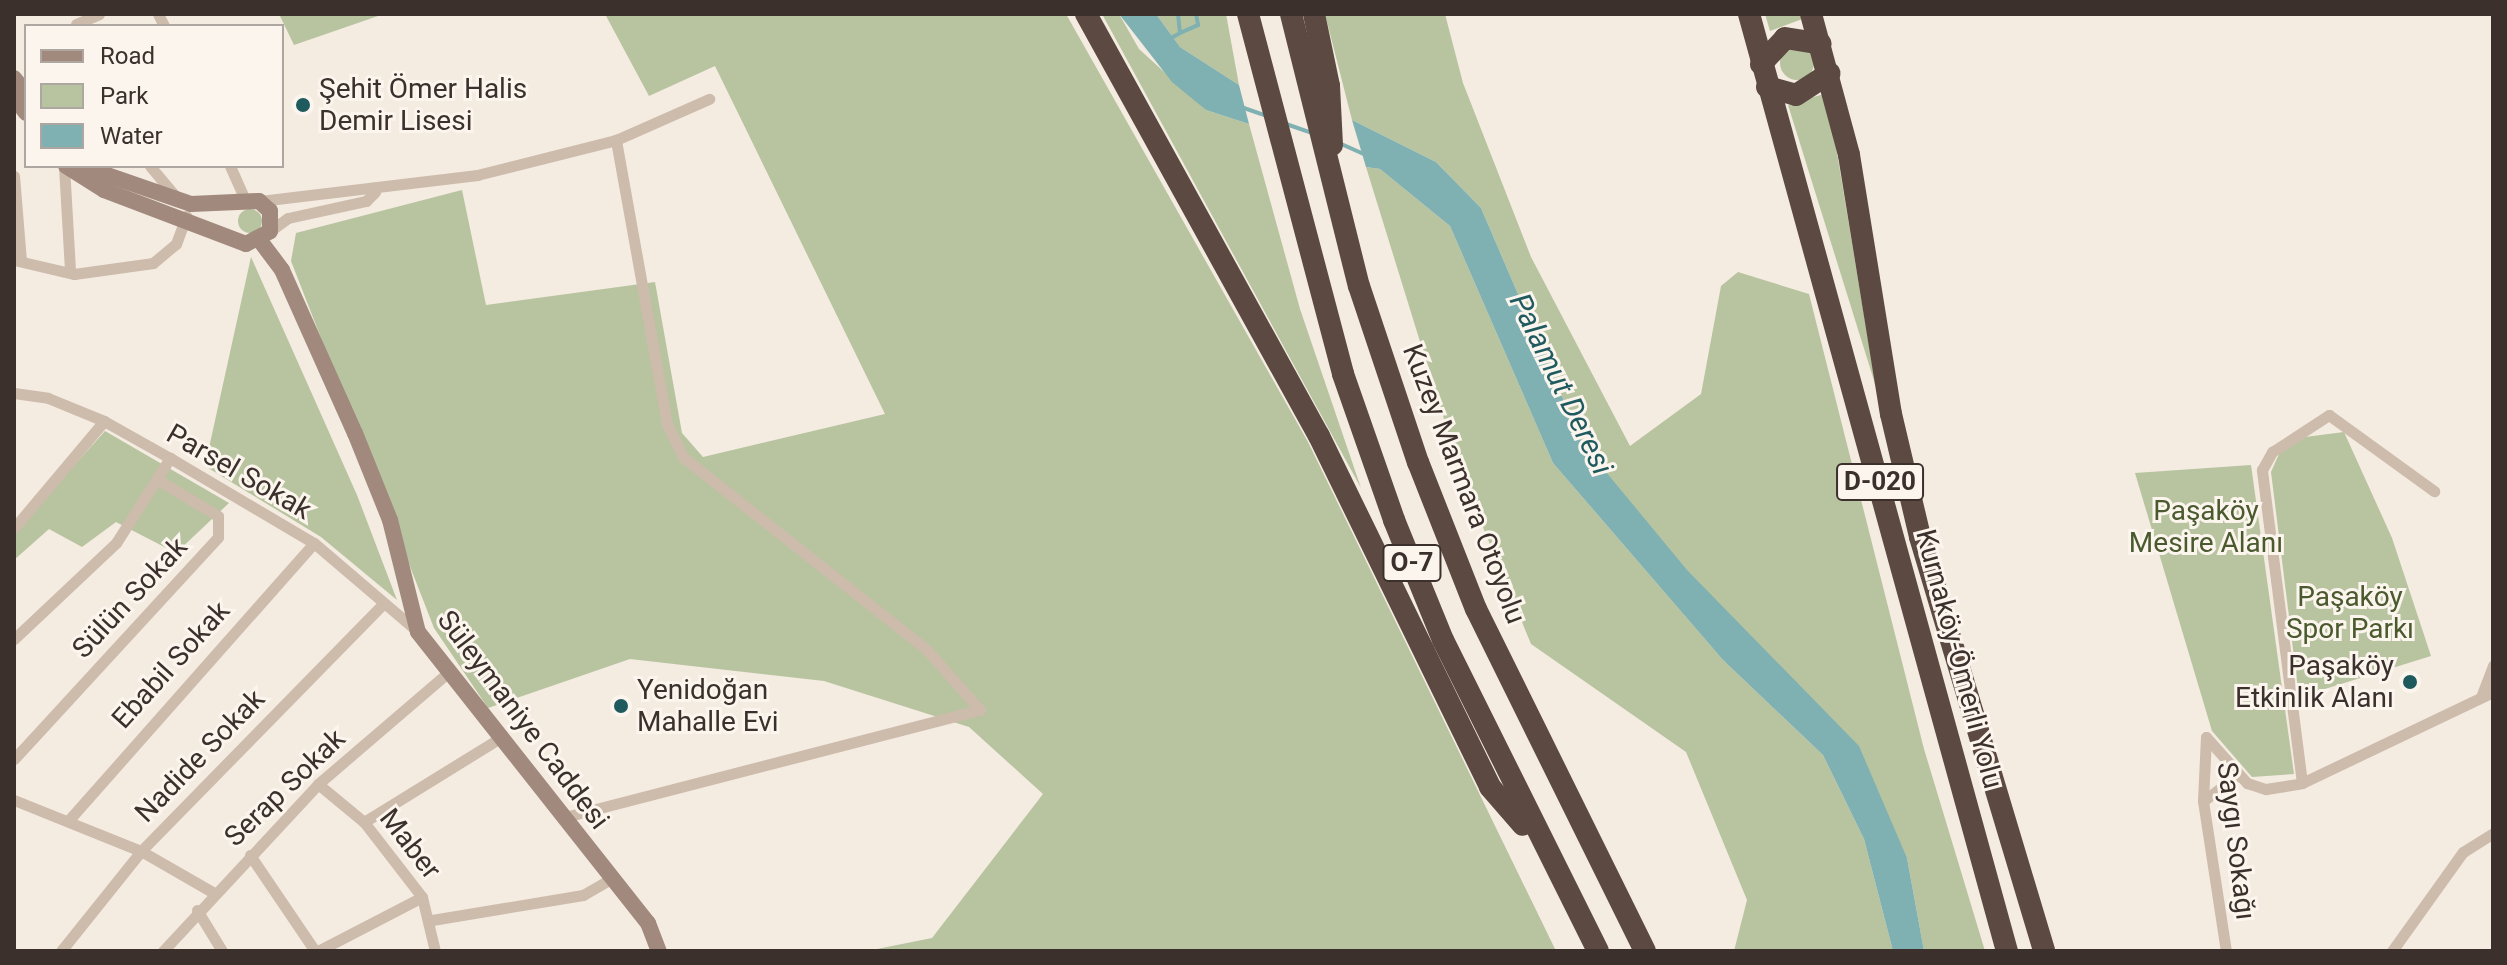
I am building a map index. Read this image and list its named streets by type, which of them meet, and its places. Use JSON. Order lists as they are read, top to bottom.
{
  "streets": {
    "highway": [
      "D-020",
      "Kuzey Marmara Otoyolu",
      "O-7",
      "Kurnaköy-Ömerli Yolu"
    ],
    "street": [
      "Parsel Sokak",
      "Sülün Sokak",
      "Ebabil Sokak",
      "Süleymaniye Caddesi",
      "Nadide Sokak",
      "Serap Sokak",
      "Saygı Sokağı",
      "Maber"
    ]
  },
  "crossings": [
    ["Parsel Sokak", "Ebabil Sokak"],
    ["Parsel Sokak", "Süleymaniye Caddesi"],
    ["Parsel Sokak", "Nadide Sokak"],
    ["Süleymaniye Caddesi", "Serap Sokak"],
    ["Serap Sokak", "Maber"]
  ],
  "water": ["Palamut Deresi"],
  "parks": ["Paşaköy Mesire Alanı", "Paşaköy Spor Parkı"],
  "places": ["Şehit Ömer Halis Demir Lisesi", "Paşaköy Etkinlik Alanı", "Yenidoğan Mahalle Evi"],
  "legend": ["Road", "Park", "Water"]
}
